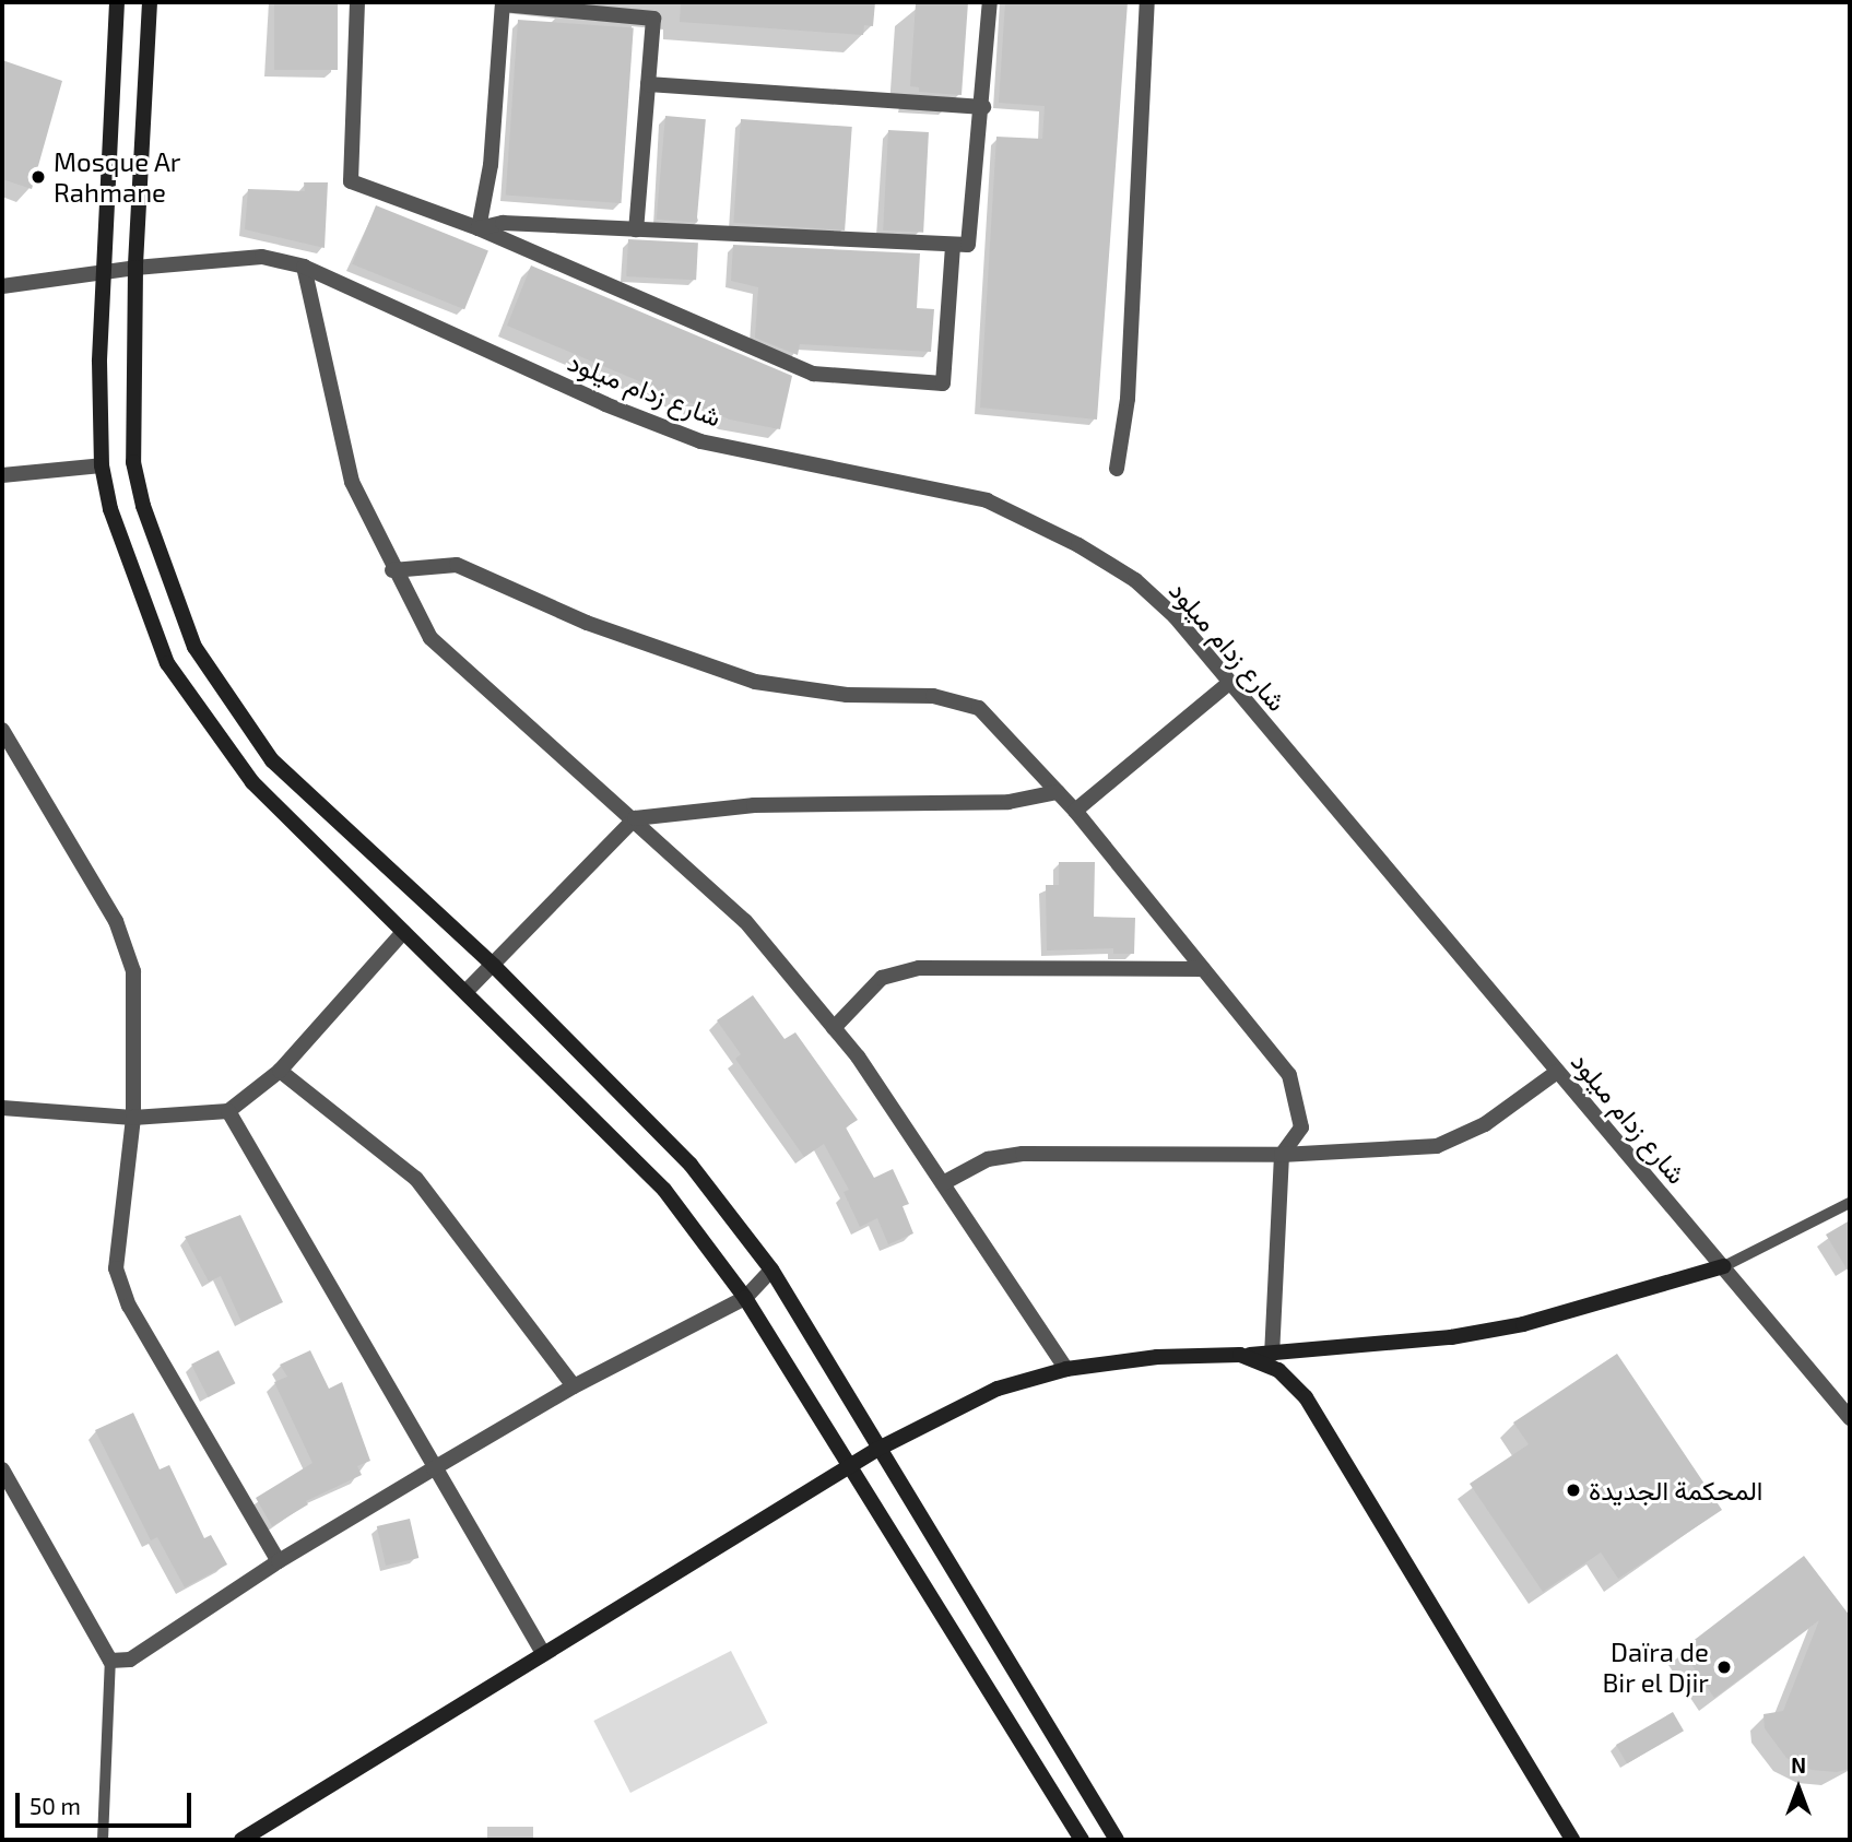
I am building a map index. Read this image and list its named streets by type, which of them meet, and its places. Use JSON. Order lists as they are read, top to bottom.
{
  "streets": {
    "street": ["شارع زدام ميلود"]
  },
  "places": ["Mosque Ar Rahmane", "المحكمة الجديدة", "Daïra de Bir el Djir"],
  "scale_bar": "50 m",
  "north": "top"
}
